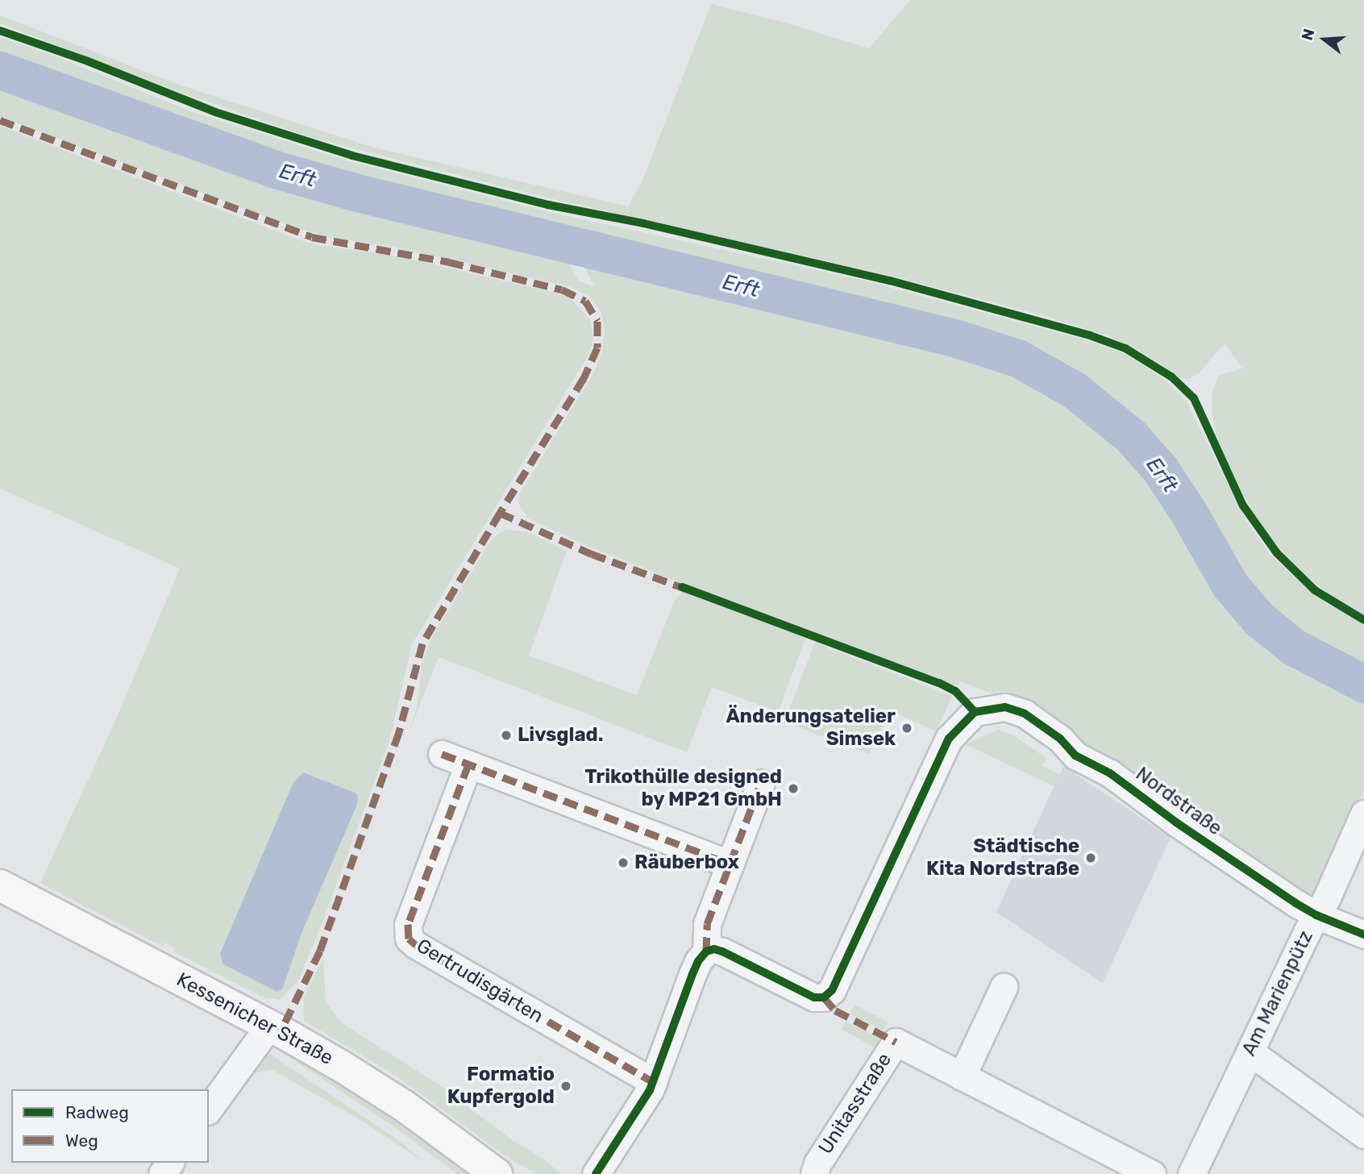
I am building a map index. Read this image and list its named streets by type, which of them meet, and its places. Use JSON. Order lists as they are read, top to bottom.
{
  "streets": {
    "main road": ["Kessenicher Straße"],
    "street": [
      "Nordstraße",
      "Gertrudisgärten",
      "Am Marienpütz",
      "Unitasstraße"
    ]
  },
  "crossings": [
    ["Nordstraße", "Am Marienpütz"]
  ],
  "water": ["Erft"],
  "places": [
    "Änderungsatelier Simsek",
    "Livsglad.",
    "Trikothülle designed by MP21 GmbH",
    "Städtische Kita Nordstraße",
    "Räuberbox",
    "Formatio Kupfergold"
  ],
  "legend": ["Radweg", "Weg"],
  "north": "left"
}
